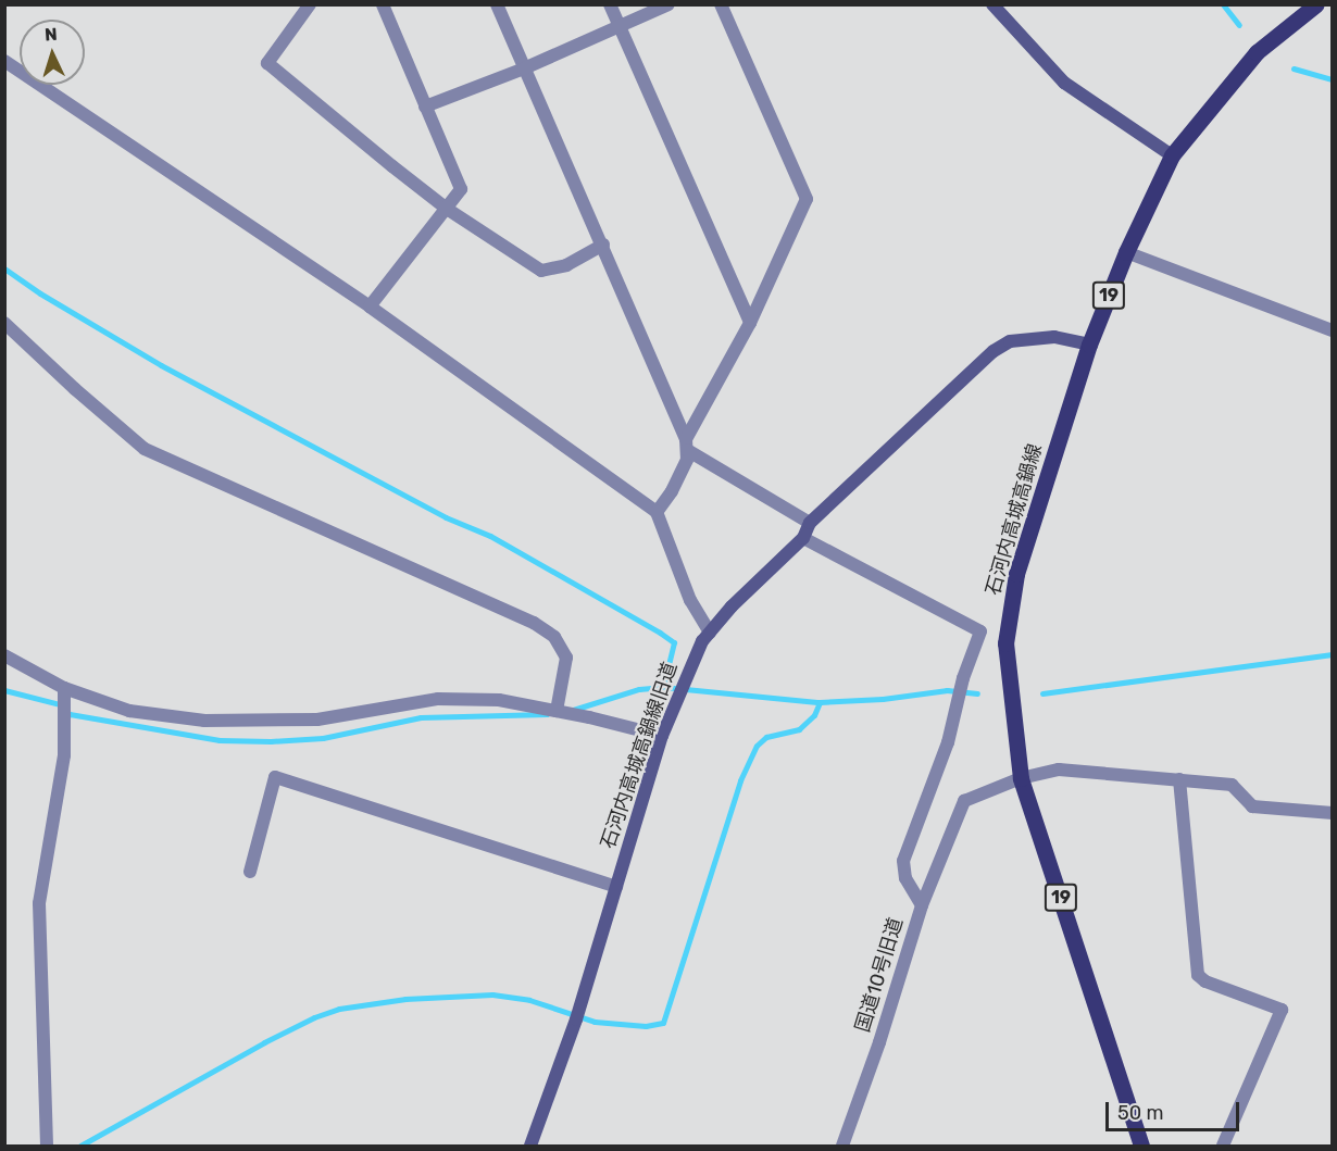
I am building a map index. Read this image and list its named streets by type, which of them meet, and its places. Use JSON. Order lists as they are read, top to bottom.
{
  "streets": {
    "main road": ["19", "石河内高城高鍋線"],
    "street": ["石河内高城高鍋線旧道", "国道10号旧道"]
  },
  "crossings": [
    ["石河内高城高鍋線", "石河内高城高鍋線旧道"],
    ["石河内高城高鍋線旧道", "国道10号旧道"]
  ],
  "scale_bar": "50 m",
  "north": "top"
}
